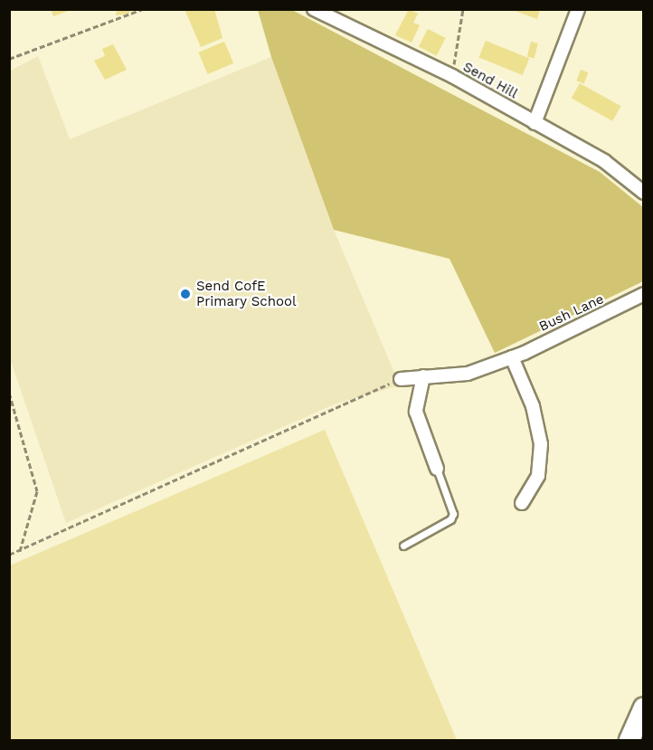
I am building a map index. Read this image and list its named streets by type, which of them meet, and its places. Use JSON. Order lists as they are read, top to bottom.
{
  "streets": {
    "street": ["Send Hill", "Bush Lane"]
  },
  "places": ["Send CofE Primary School"]
}
